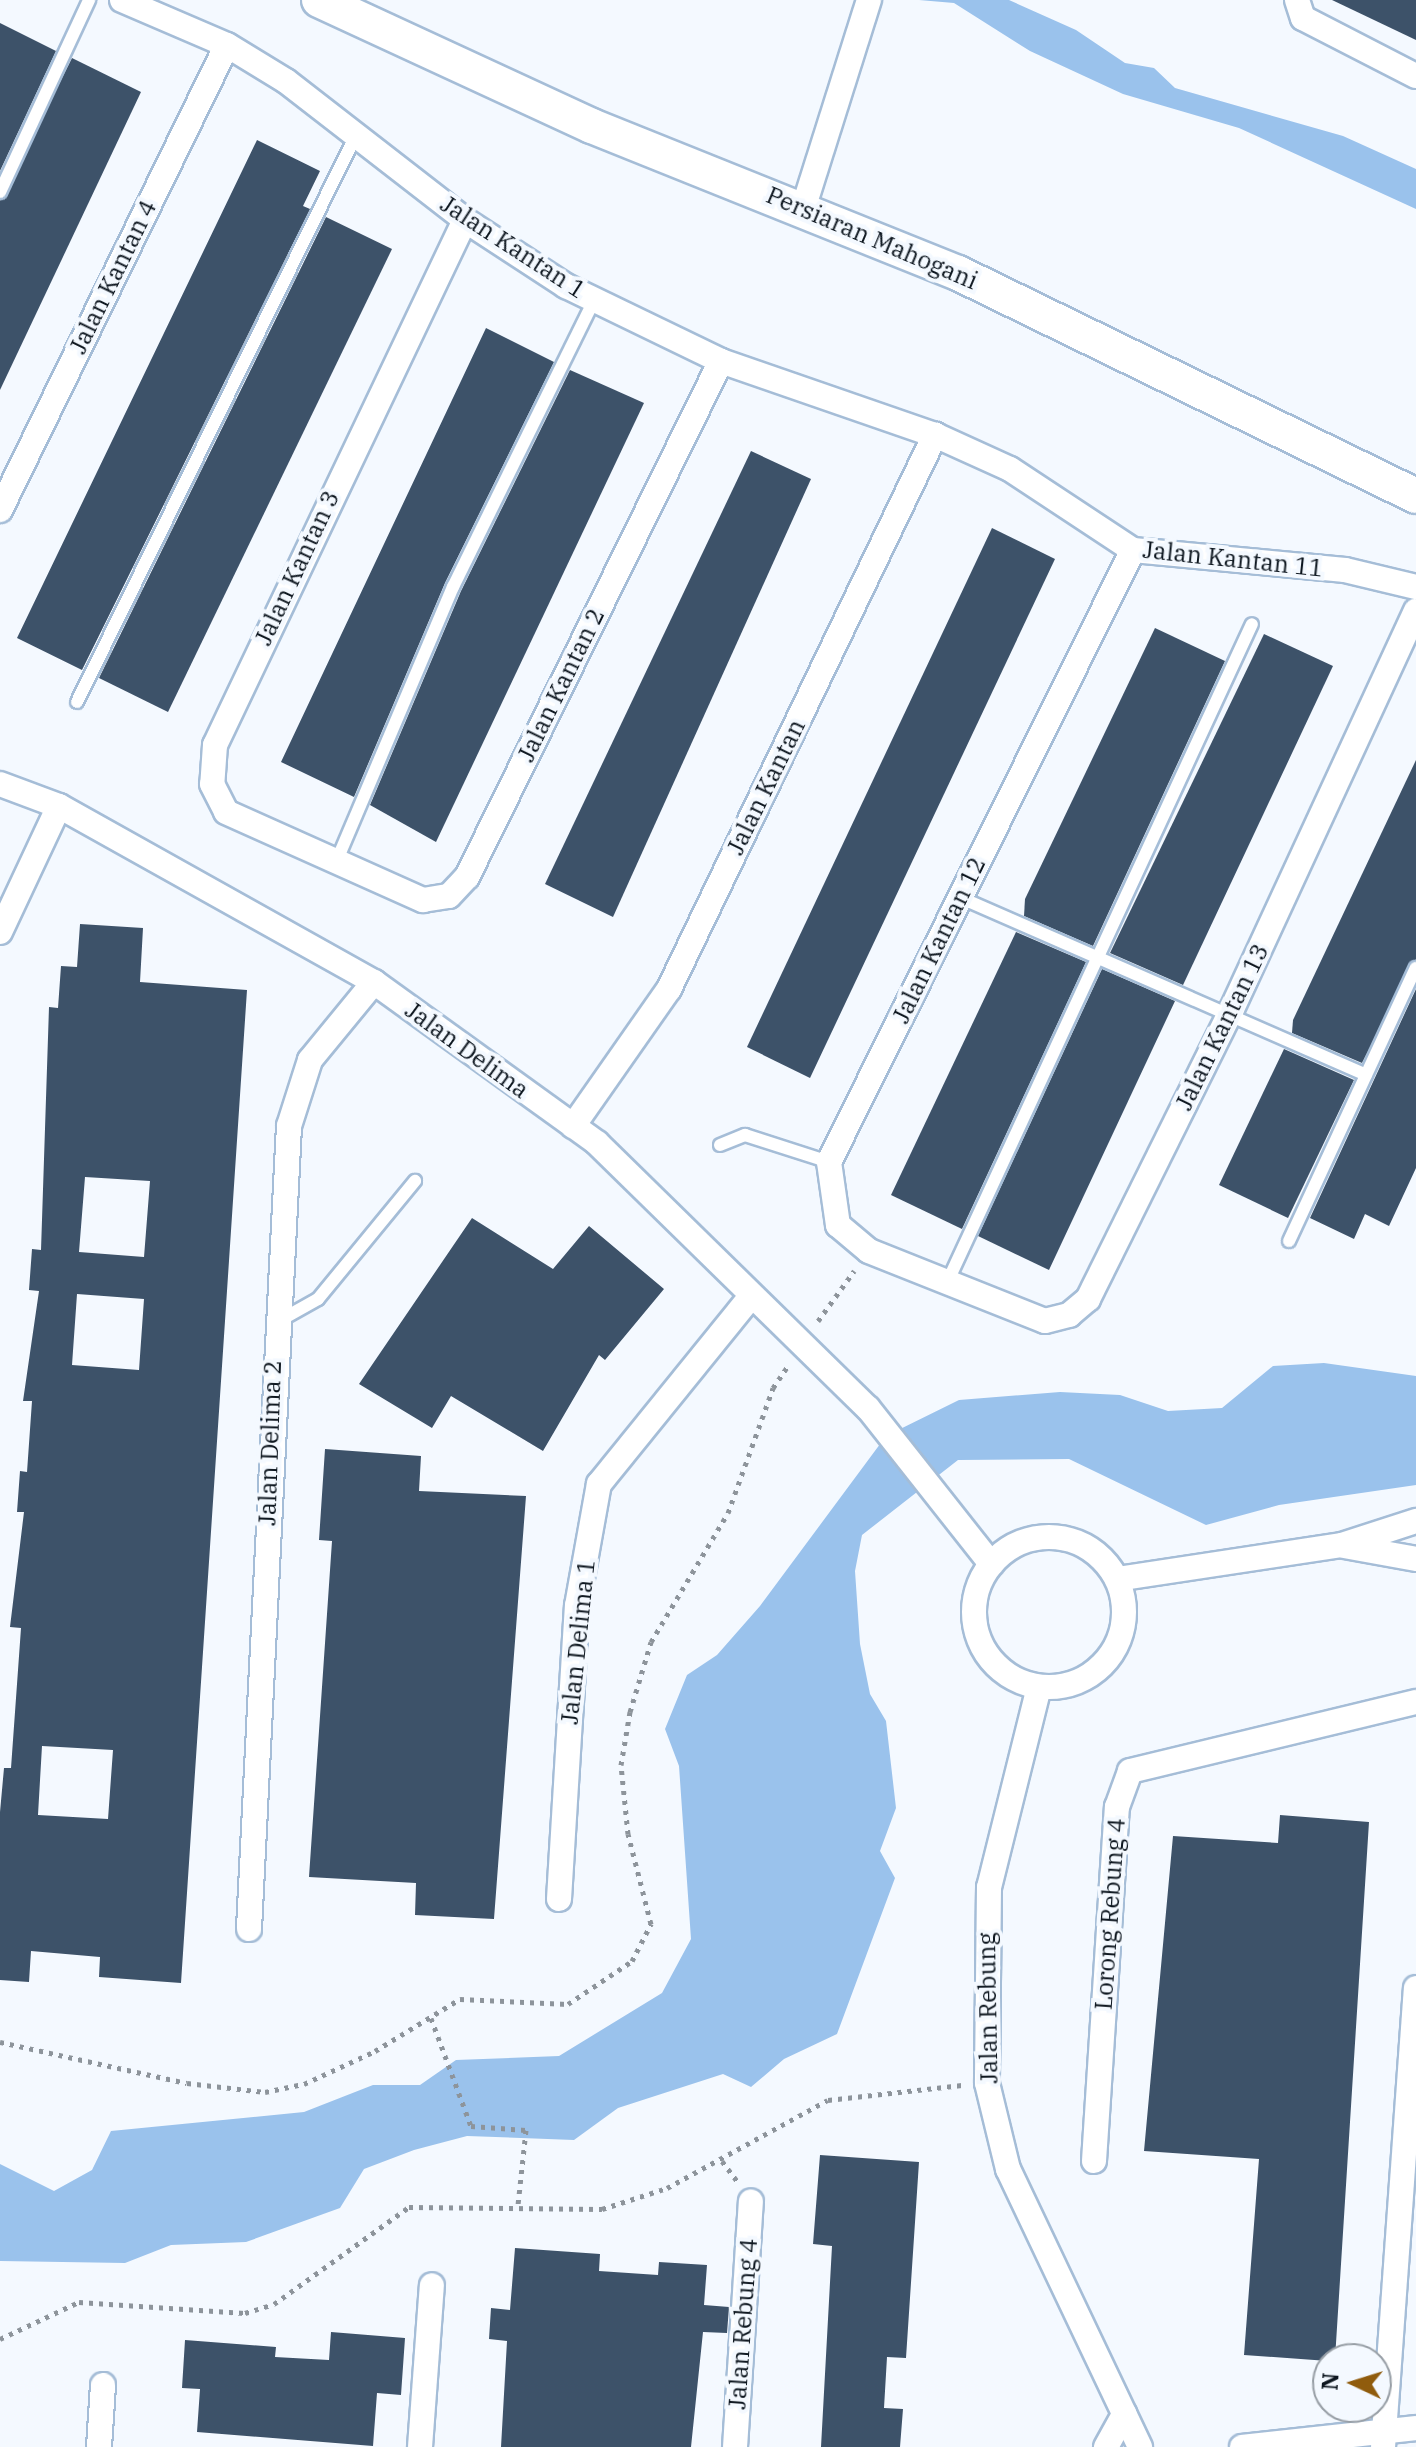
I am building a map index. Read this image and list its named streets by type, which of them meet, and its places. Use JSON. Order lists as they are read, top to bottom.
{
  "streets": {
    "main road": ["Persiaran Mahogani"],
    "street": [
      "Jalan Kantan 1",
      "Jalan Kantan 4",
      "Jalan Kantan 11",
      "Jalan Kantan 3",
      "Jalan Kantan 2",
      "Jalan Kantan",
      "Jalan Kantan 12",
      "Jalan Kantan 13",
      "Jalan Delima",
      "Jalan Delima 2",
      "Jalan Delima 1",
      "Lorong Rebung 4",
      "Jalan Rebung",
      "Jalan Rebung 4"
    ]
  },
  "crossings": [
    ["Jalan Kantan 1", "Jalan Kantan 4"],
    ["Jalan Kantan 1", "Jalan Kantan 11"],
    ["Jalan Kantan 1", "Jalan Kantan 3"],
    ["Jalan Kantan 1", "Jalan Kantan 2"],
    ["Jalan Kantan 1", "Jalan Kantan"],
    ["Jalan Kantan 11", "Jalan Kantan"],
    ["Jalan Kantan 11", "Jalan Kantan 12"],
    ["Jalan Kantan 3", "Jalan Kantan 2"],
    ["Jalan Kantan", "Jalan Delima"],
    ["Jalan Delima", "Jalan Delima 2"],
    ["Jalan Delima", "Jalan Delima 1"],
    ["Jalan Delima", "Jalan Rebung"]
  ],
  "north": "left"
}
